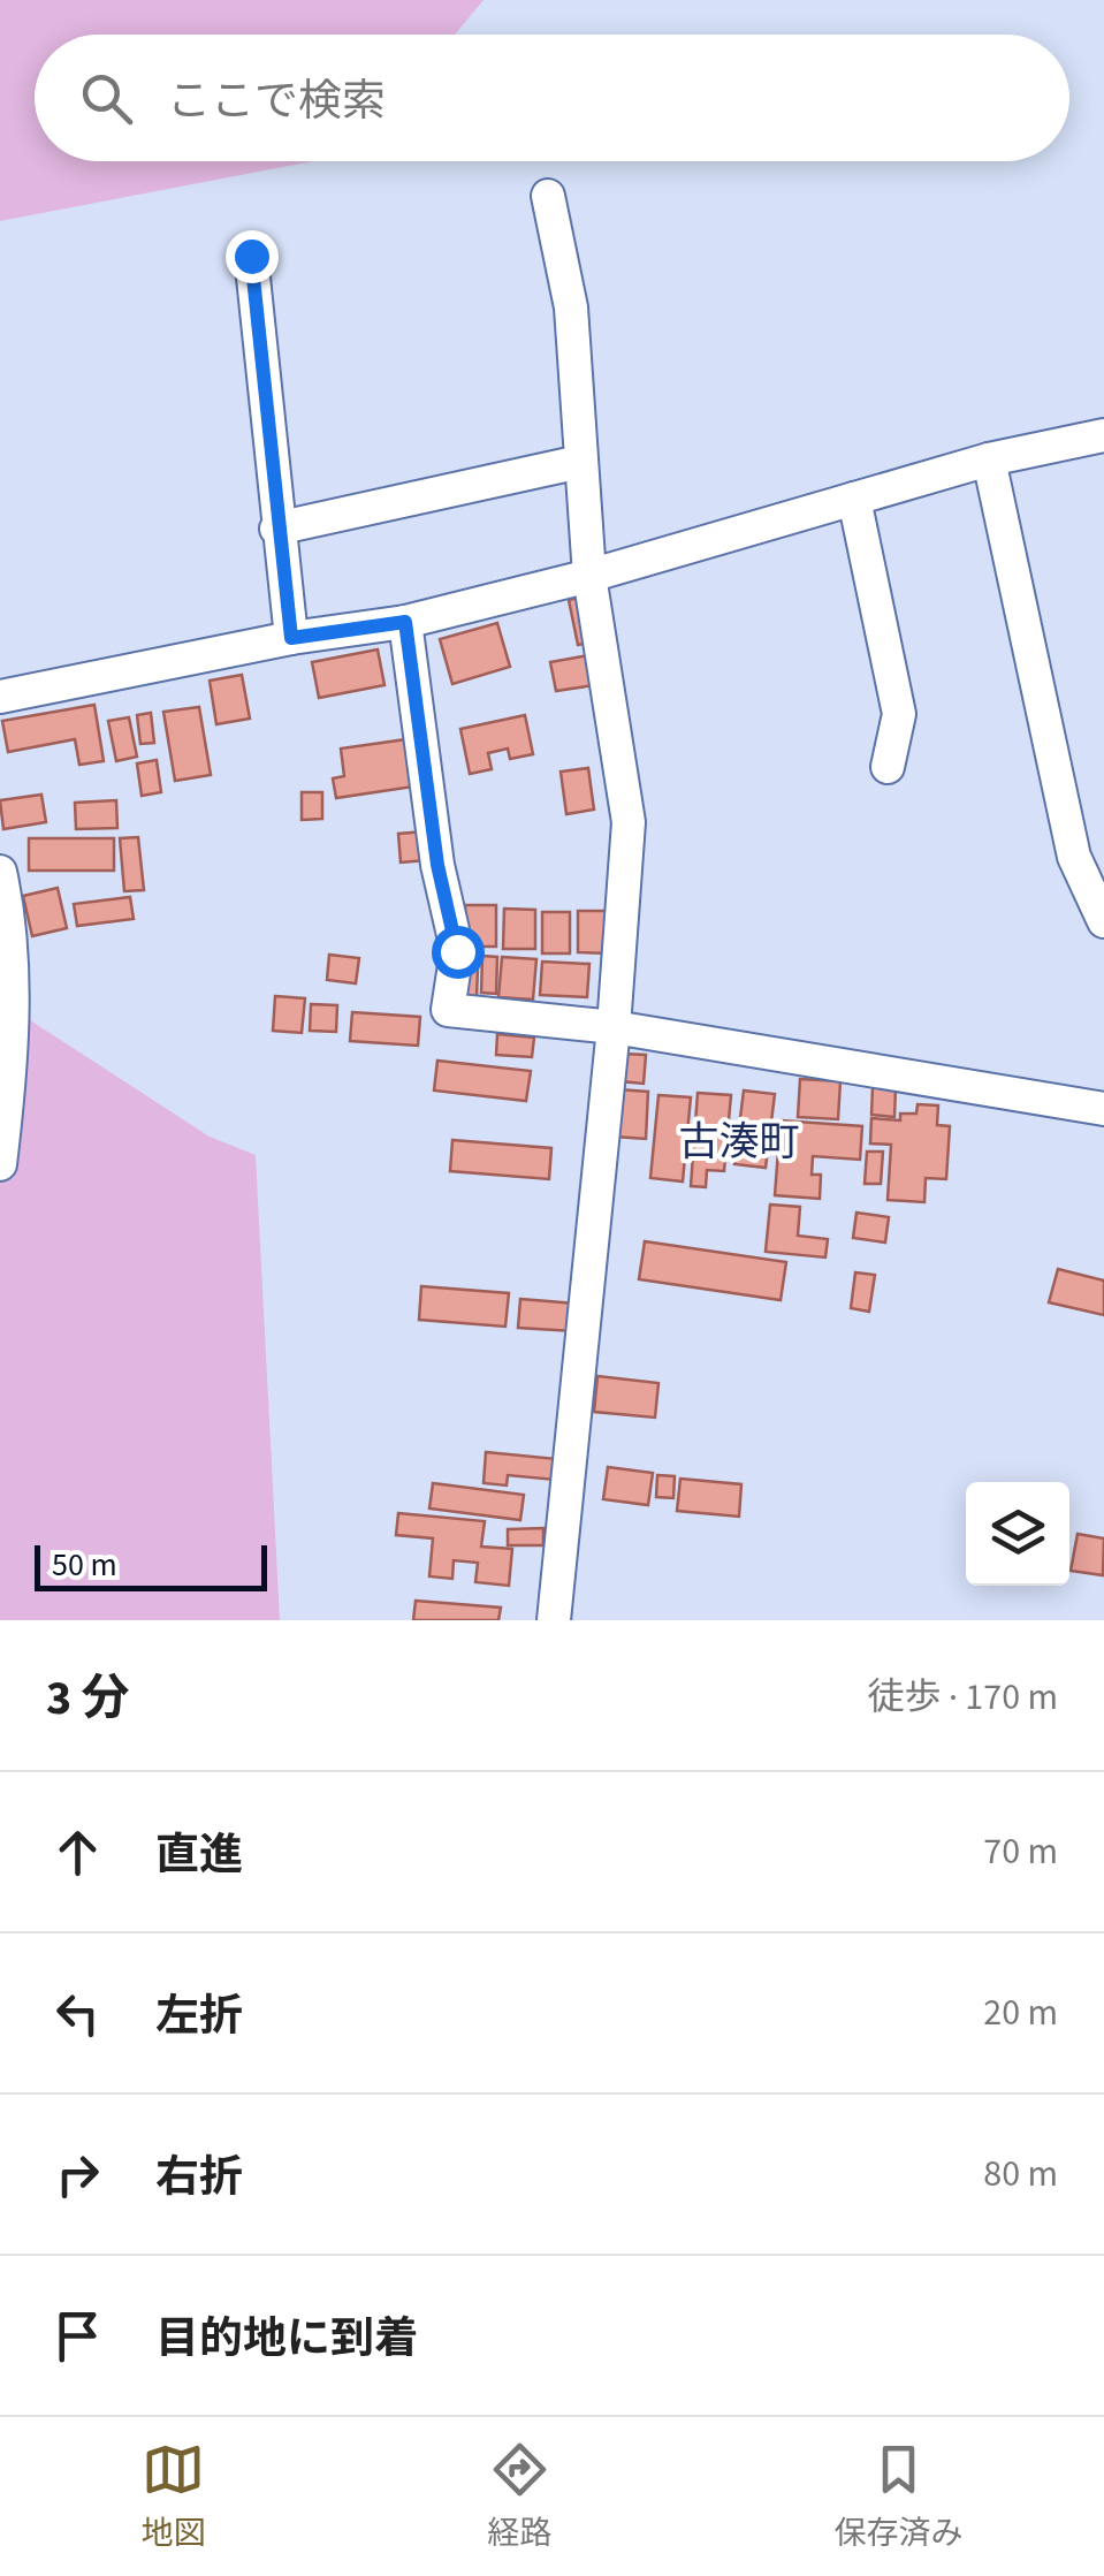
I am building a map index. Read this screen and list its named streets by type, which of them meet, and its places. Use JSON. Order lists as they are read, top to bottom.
{
  "districts": ["古湊町"],
  "scale_bar": "50 m",
  "page": {
    "search": "ここで検索",
    "scale": "50 m",
    "heading": ["3 分", "徒歩 · 170 m"],
    "list": [
      ["直進", "70 m"],
      ["左折", "20 m"],
      ["右折", "80 m"],
      "目的地に到着"
    ],
    "nav": ["地図", "経路", "保存済み"]
  }
}
